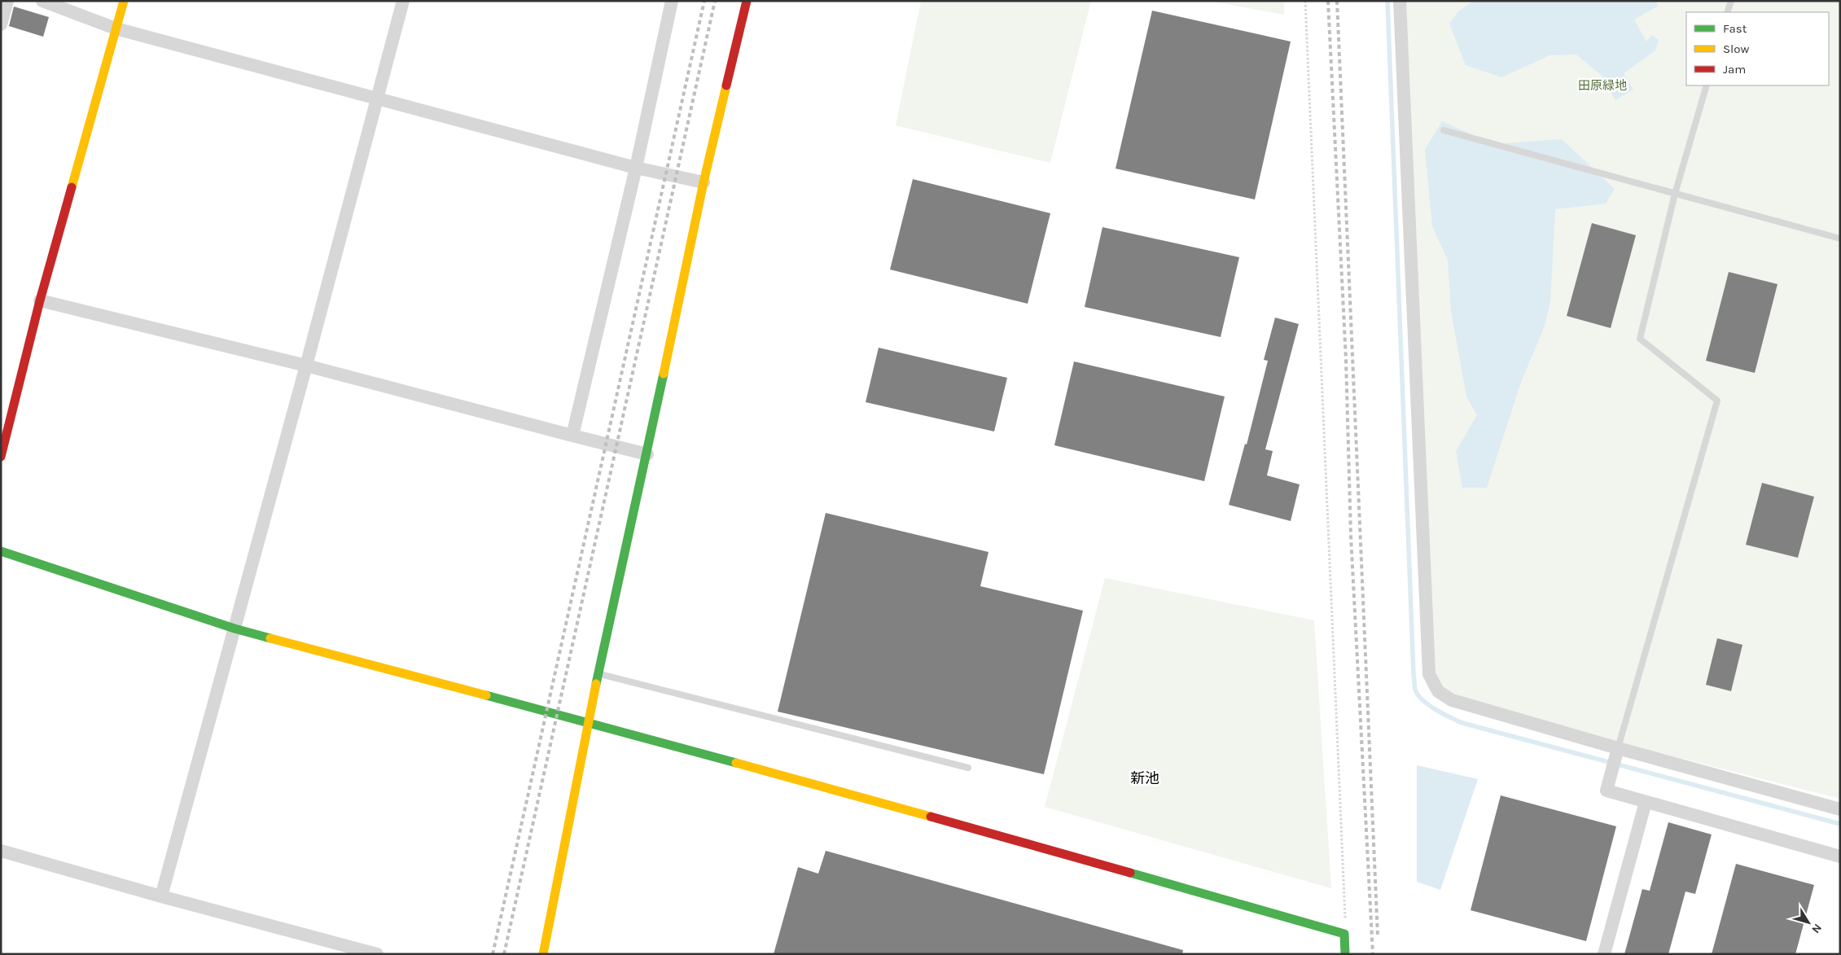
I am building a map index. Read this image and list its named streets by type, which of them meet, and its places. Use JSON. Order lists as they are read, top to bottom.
{
  "districts": ["新池"],
  "parks": ["田原緑地"],
  "legend": ["Fast", "Slow", "Jam"],
  "north": "bottom right"
}
